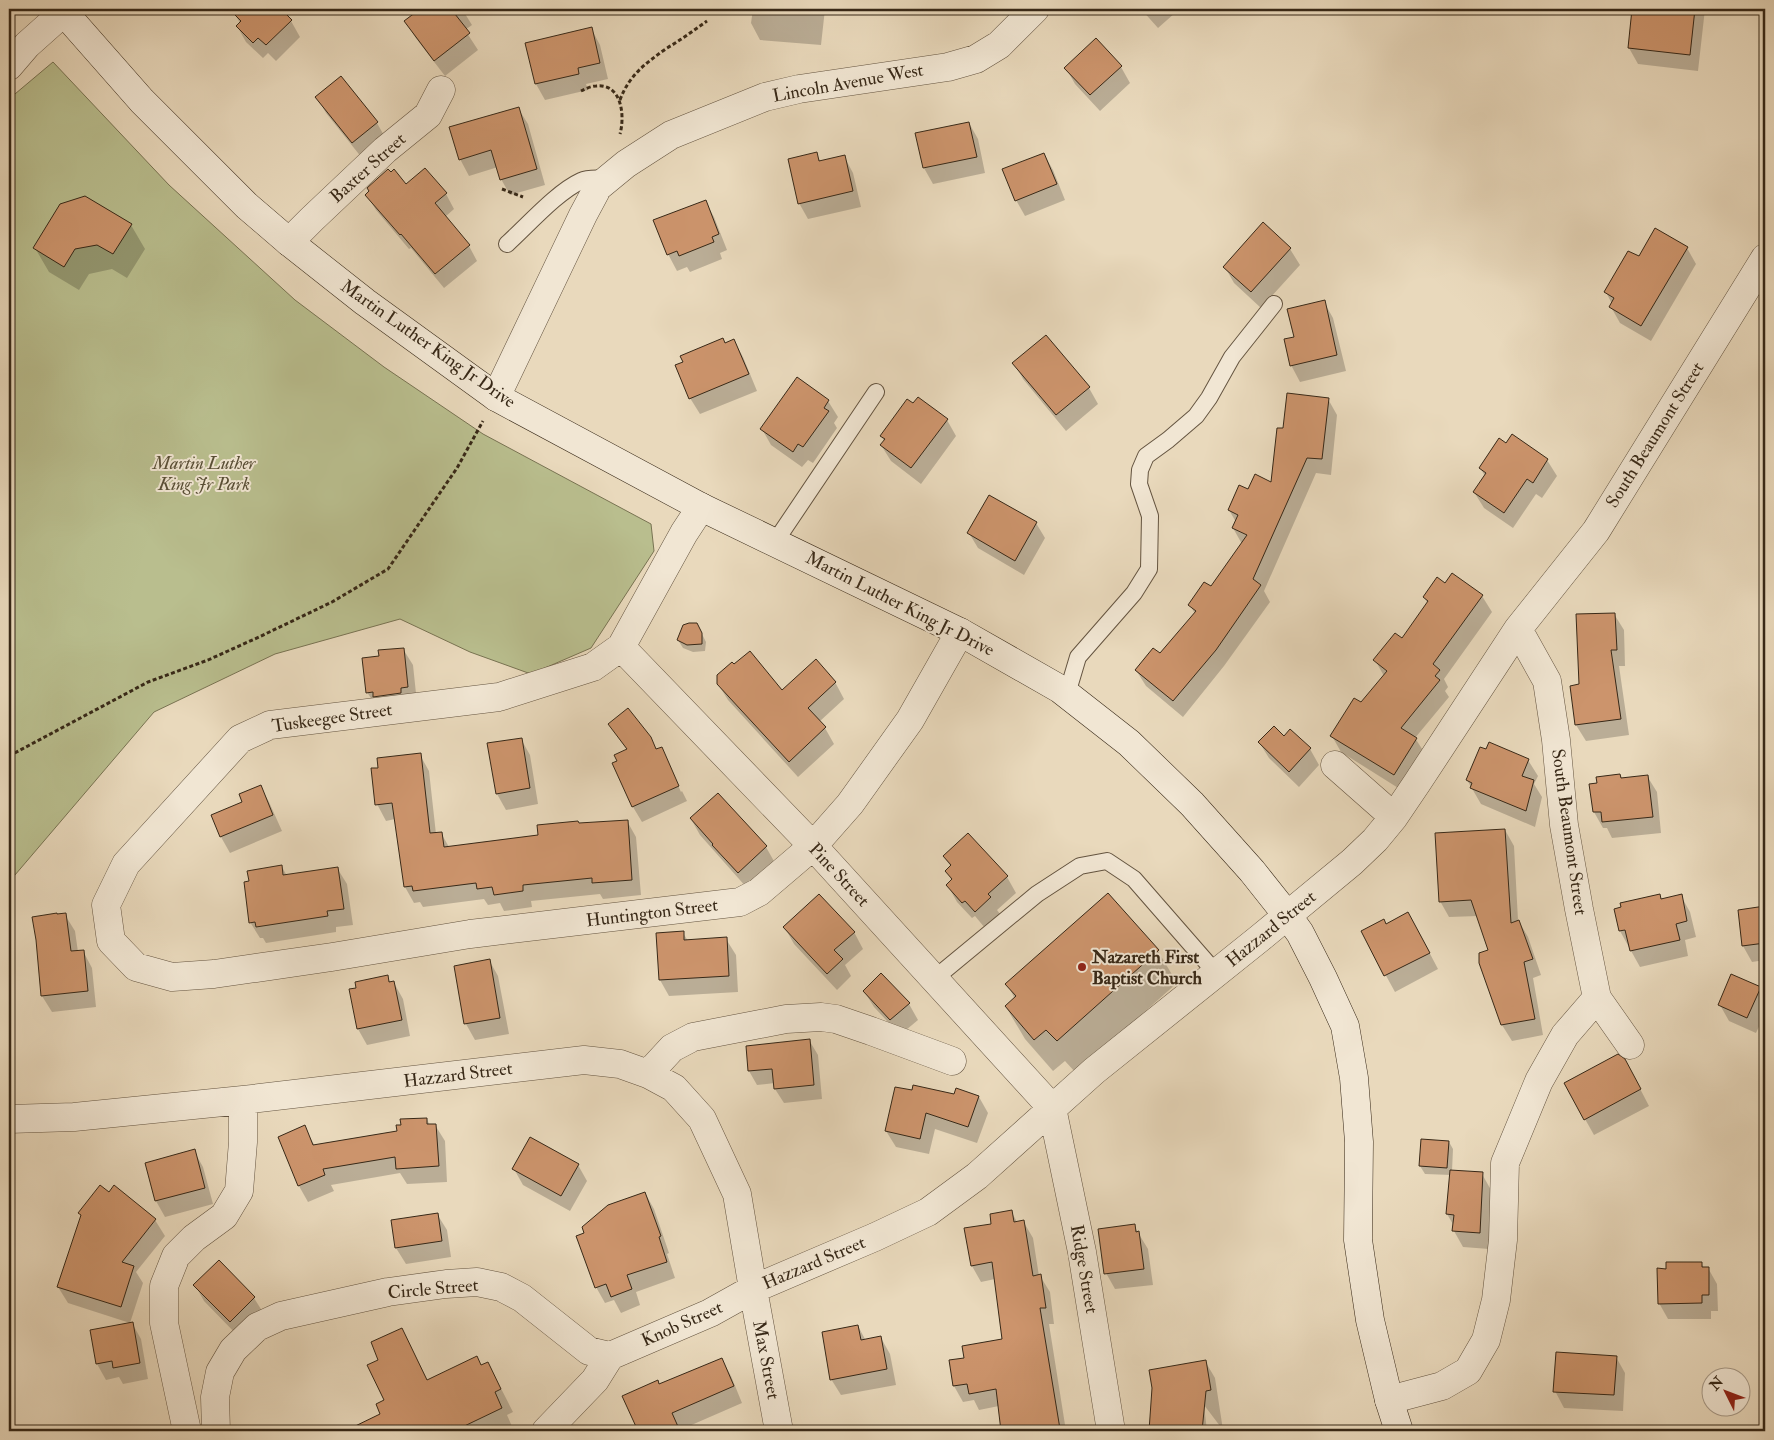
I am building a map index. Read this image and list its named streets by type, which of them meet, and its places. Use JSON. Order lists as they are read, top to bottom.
{
  "streets": {
    "street": [
      "Lincoln Avenue West",
      "Baxter Street",
      "Martin Luther King Jr Drive",
      "South Beaumont Street",
      "Tuskeegee Street",
      "Pine Street",
      "Huntington Street",
      "Hazzard Street",
      "Ridge Street",
      "Circle Street",
      "Knob Street",
      "Max Street"
    ]
  },
  "crossings": [
    ["Lincoln Avenue West", "Martin Luther King Jr Drive"],
    ["Baxter Street", "Martin Luther King Jr Drive"],
    ["Martin Luther King Jr Drive", "Tuskeegee Street"],
    ["Martin Luther King Jr Drive", "Huntington Street"],
    ["Martin Luther King Jr Drive", "Hazzard Street"],
    ["South Beaumont Street", "Hazzard Street"],
    ["Tuskeegee Street", "Pine Street"],
    ["Tuskeegee Street", "Huntington Street"],
    ["Pine Street", "Huntington Street"],
    ["Pine Street", "Hazzard Street"],
    ["Pine Street", "Ridge Street"],
    ["Hazzard Street", "Ridge Street"],
    ["Hazzard Street", "Knob Street"],
    ["Hazzard Street", "Max Street"],
    ["Circle Street", "Knob Street"],
    ["Knob Street", "Max Street"]
  ],
  "parks": ["Martin Luther King Jr Park"],
  "places": ["Nazareth First Baptist Church"],
  "north": "top left"
}
